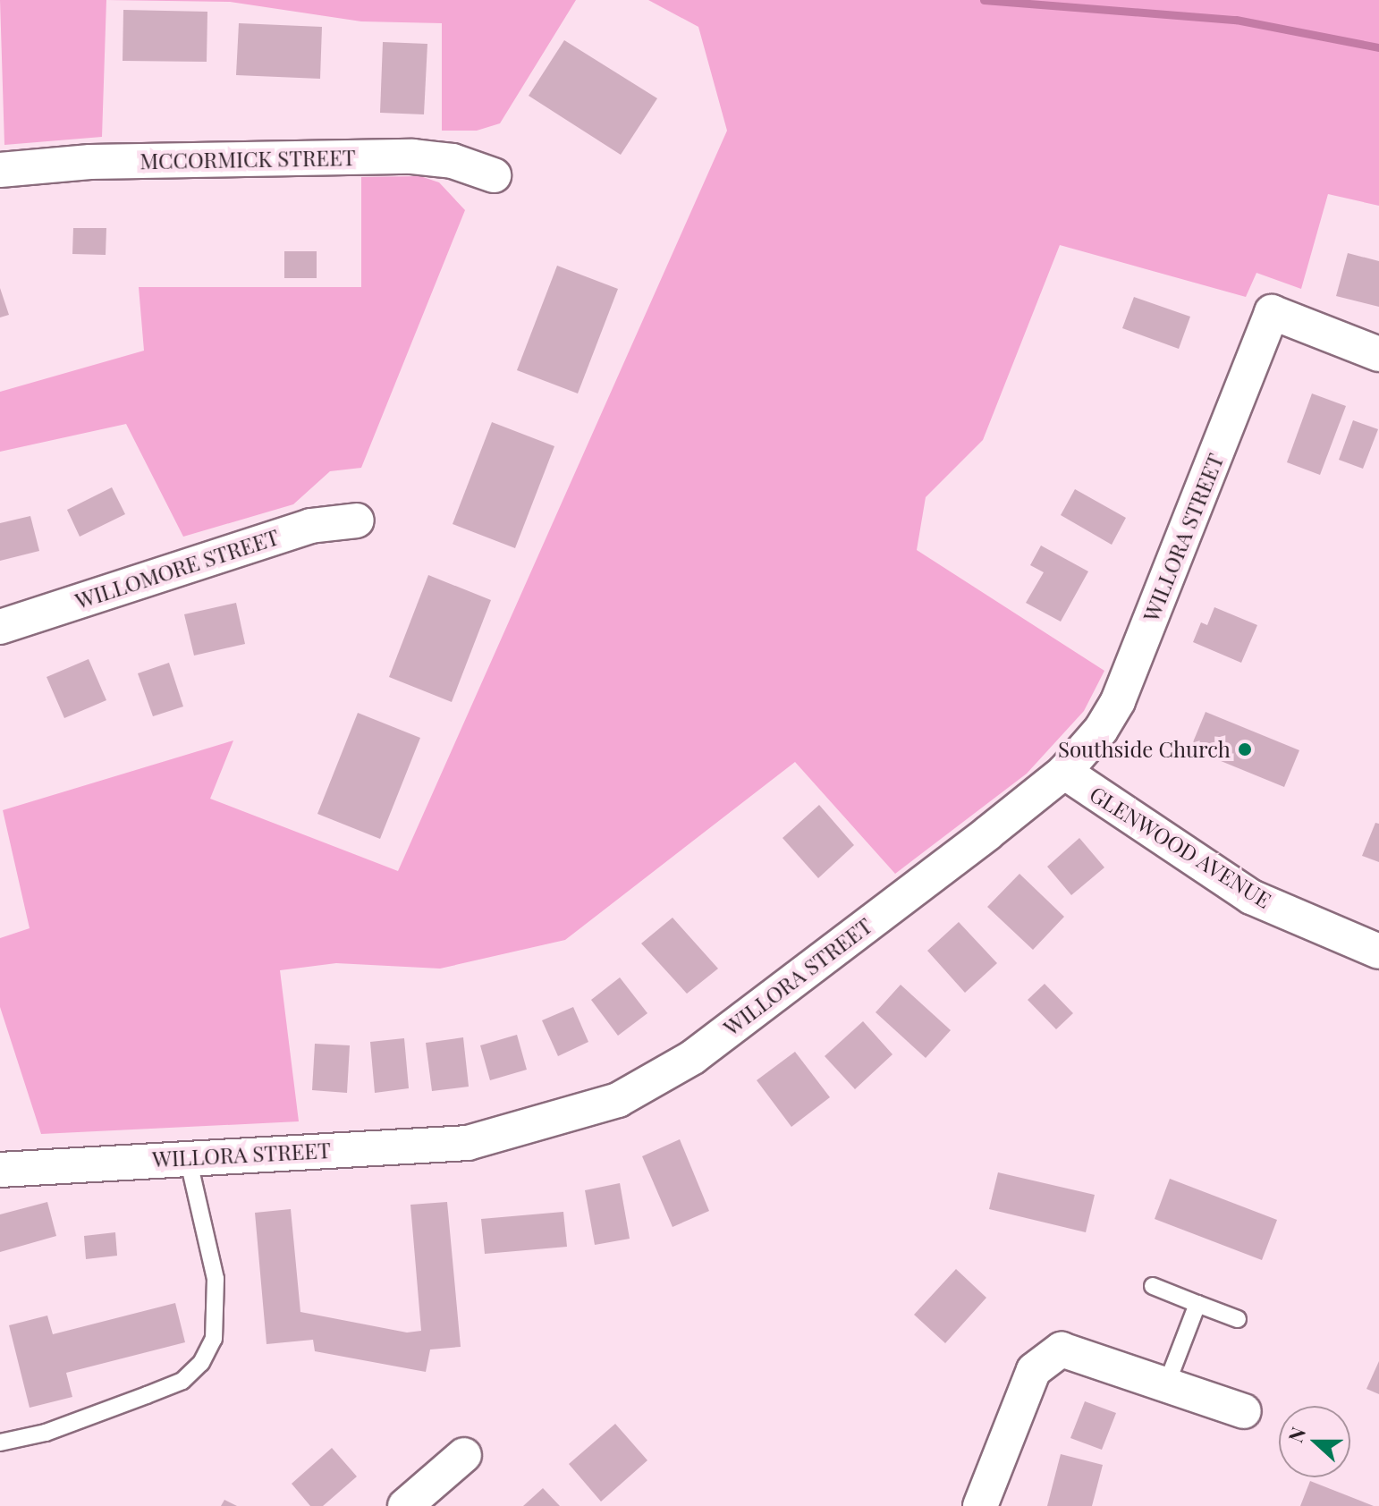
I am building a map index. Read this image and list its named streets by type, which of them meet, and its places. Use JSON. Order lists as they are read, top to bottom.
{
  "streets": {
    "street": [
      "MCCORMICK STREET",
      "WILLORA STREET",
      "WILLOMORE STREET",
      "GLENWOOD AVENUE"
    ]
  },
  "crossings": [
    ["WILLORA STREET", "GLENWOOD AVENUE"]
  ],
  "places": ["Southside Church"],
  "north": "left"
}
